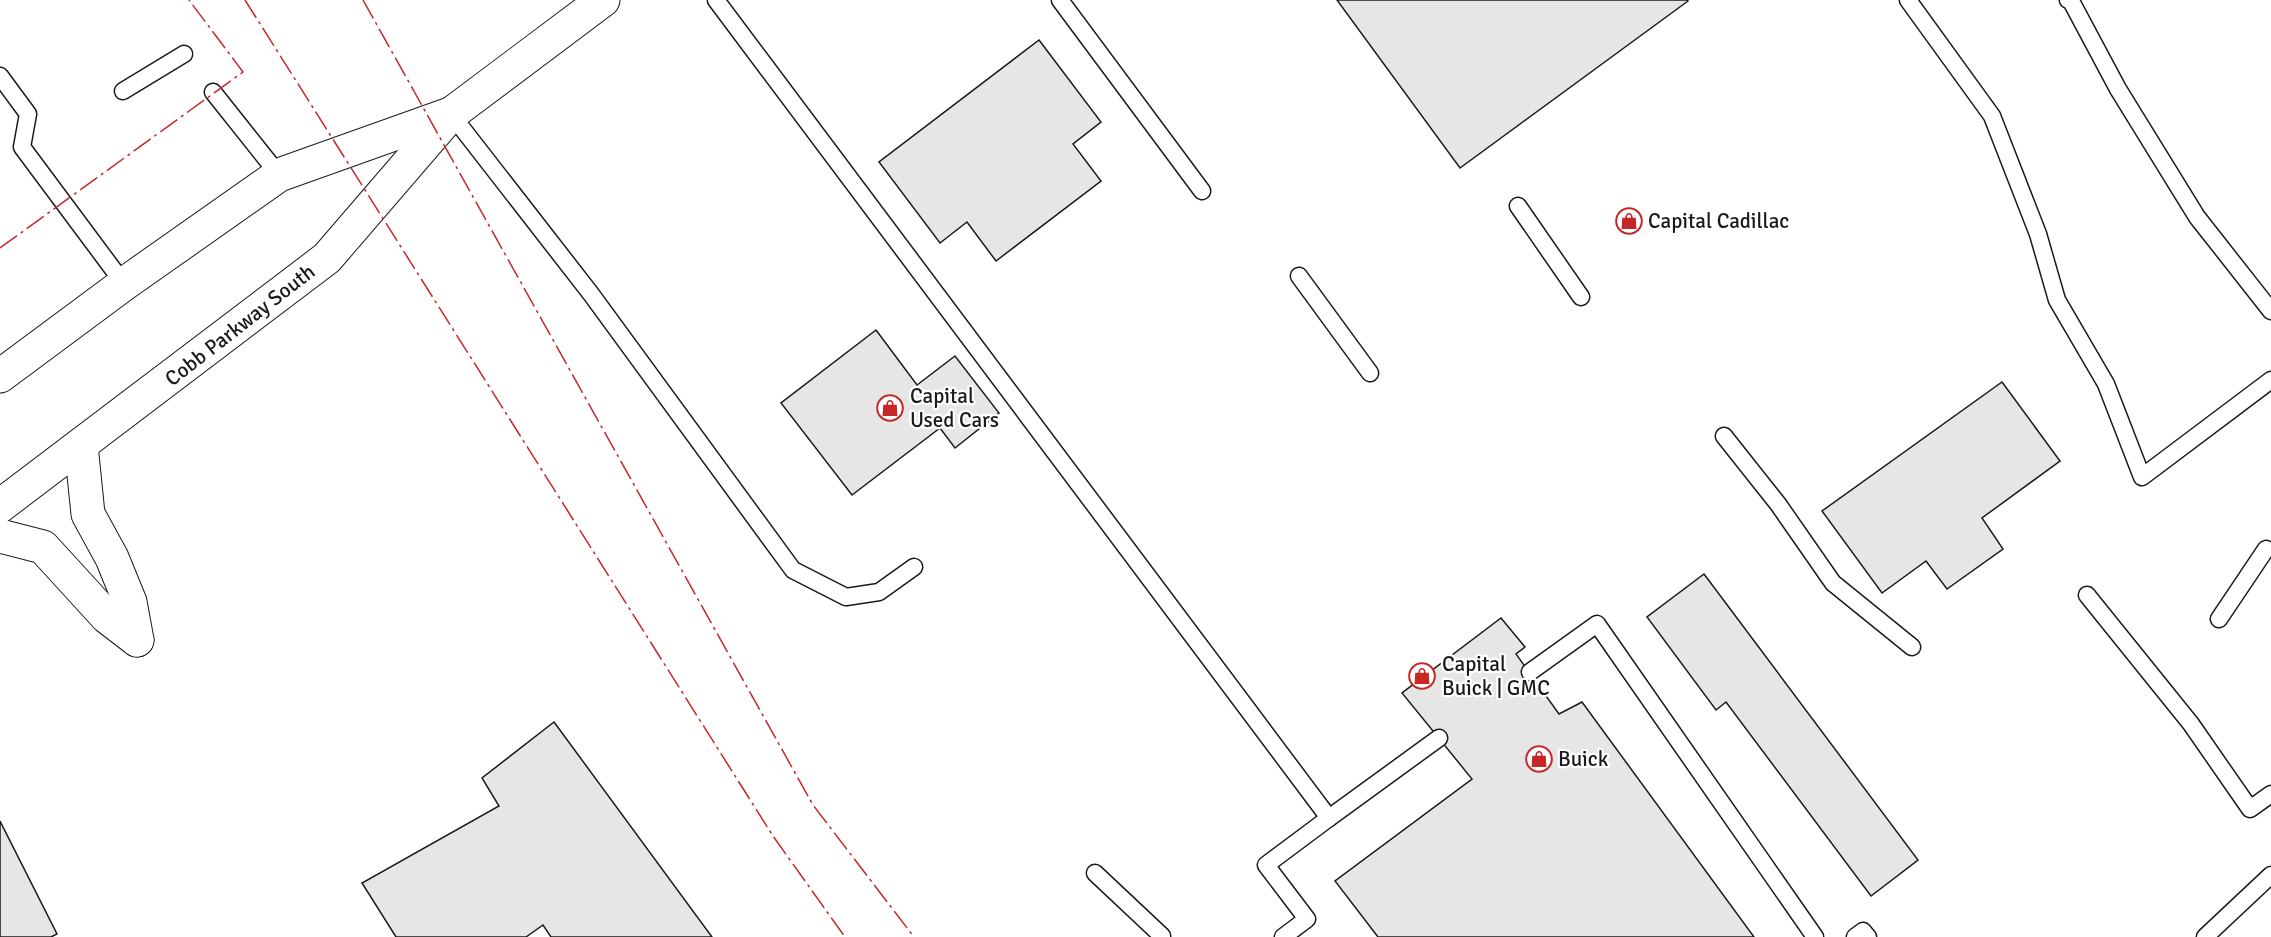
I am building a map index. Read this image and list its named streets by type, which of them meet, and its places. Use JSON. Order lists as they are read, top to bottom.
{
  "streets": {
    "main road": ["Cobb Parkway South"]
  },
  "places": {
    "shop": [
      "Capital Cadillac",
      "Capital Used Cars",
      "Capital Buick | GMC",
      "Buick"
    ]
  }
}
